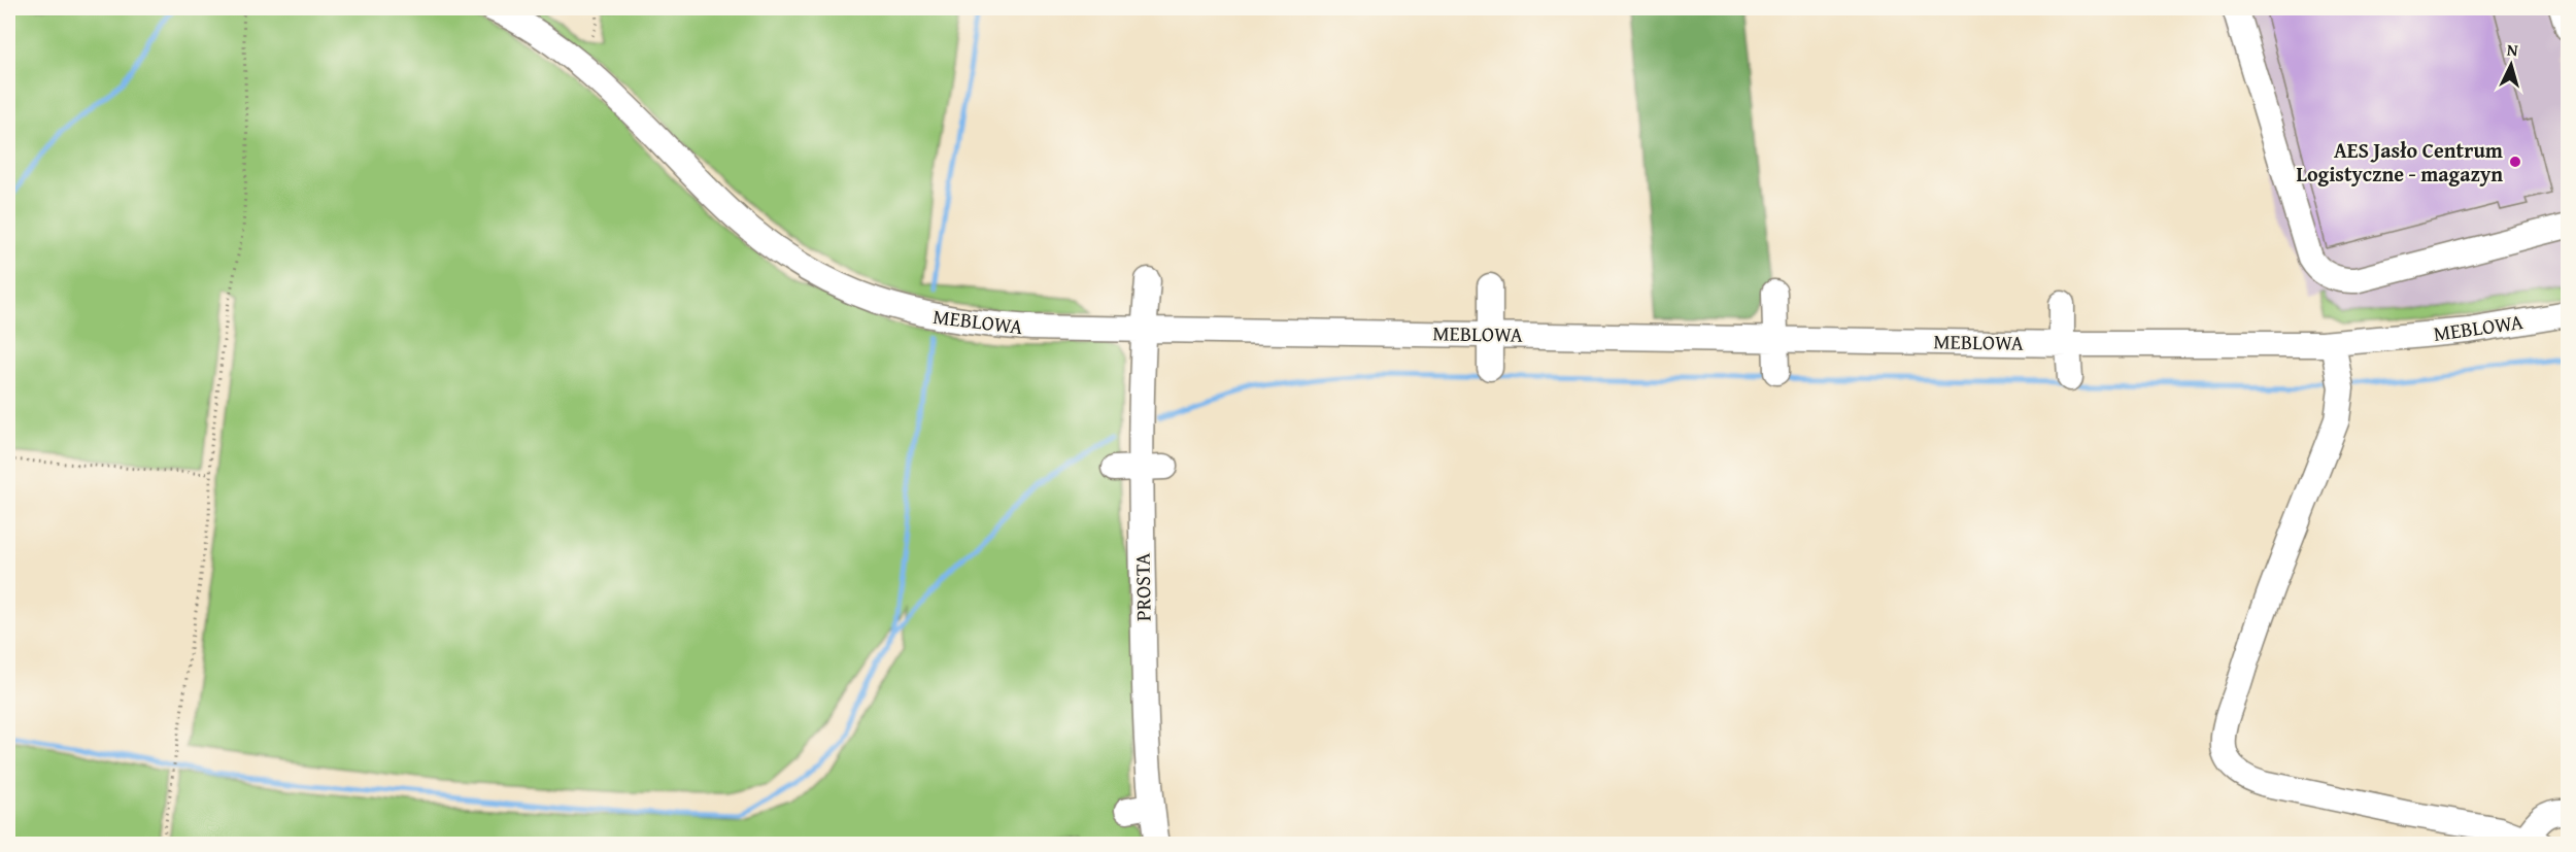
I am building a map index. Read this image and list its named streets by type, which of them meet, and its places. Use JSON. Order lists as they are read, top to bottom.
{
  "streets": {
    "street": ["MEBLOWA", "PROSTA"]
  },
  "crossings": [
    ["MEBLOWA", "PROSTA"]
  ],
  "places": ["AES Jasło Centrum Logistyczne - magazyn"],
  "north": "top"
}
